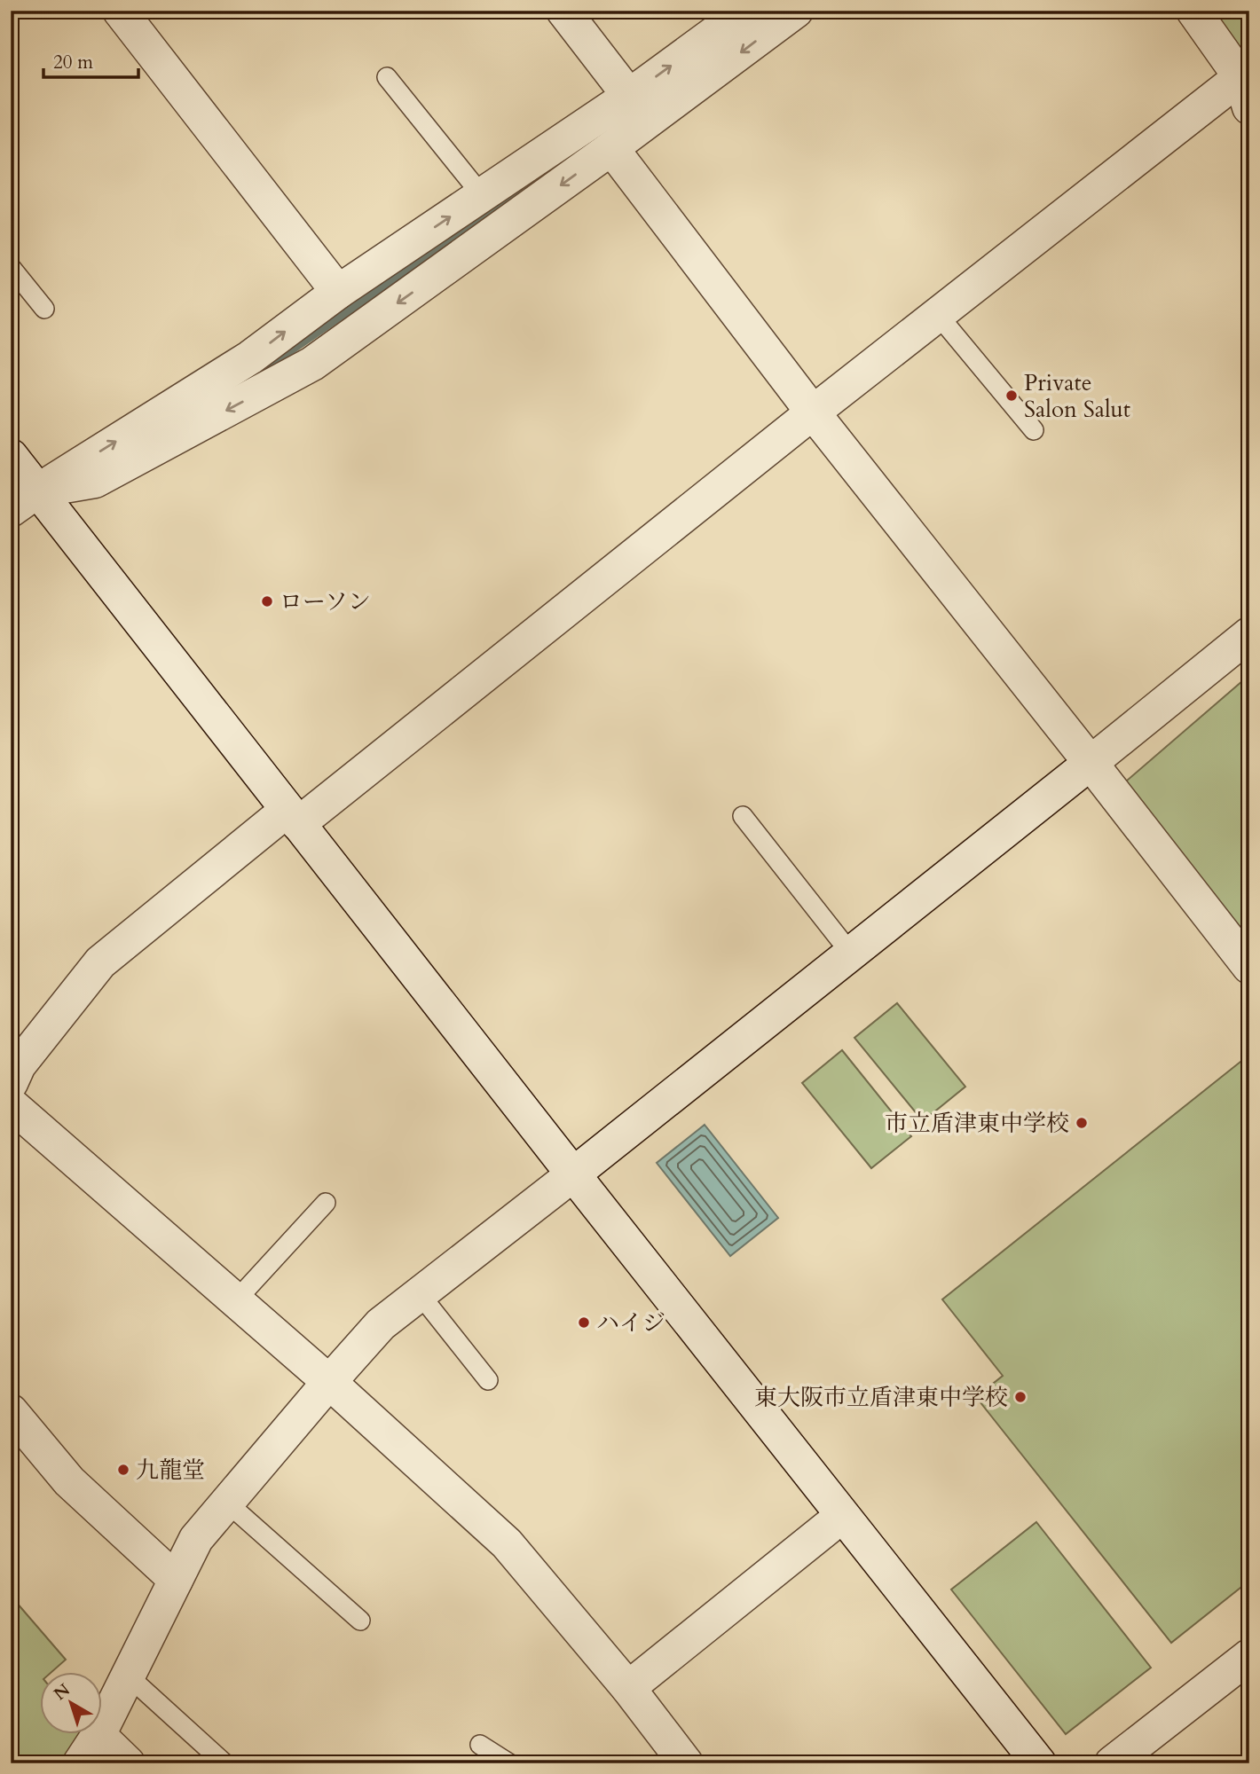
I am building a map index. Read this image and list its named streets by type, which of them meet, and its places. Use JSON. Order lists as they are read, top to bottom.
{
  "places": [
    "Private Salon Salut",
    "ローソン",
    "市立盾津東中学校",
    "ハイジ",
    "東大阪市立盾津東中学校",
    "九龍堂"
  ],
  "scale_bar": "20 m",
  "north": "top left"
}
